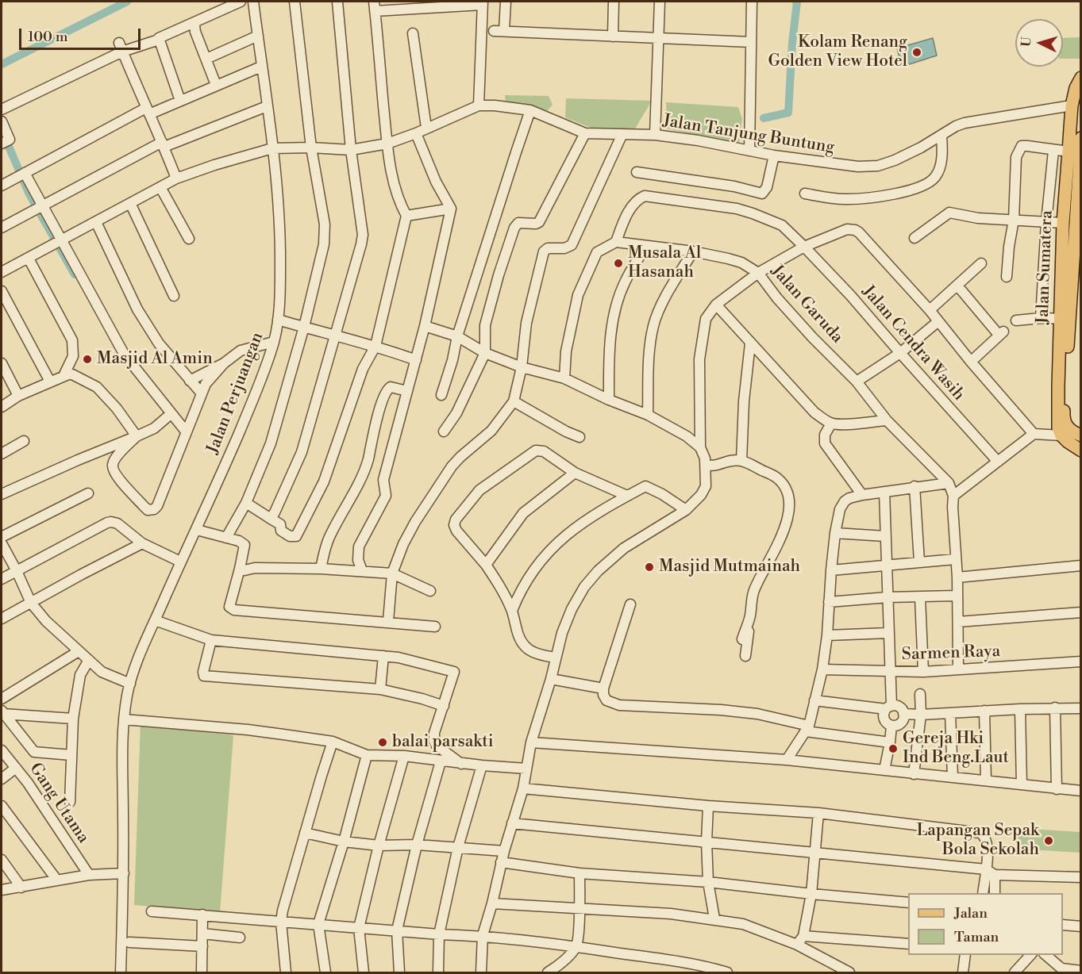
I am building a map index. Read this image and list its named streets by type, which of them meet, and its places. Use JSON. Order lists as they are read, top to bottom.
{
  "streets": {
    "main road": ["Jalan Sumatera"],
    "street": [
      "Jalan Tanjung Buntung",
      "Jalan Garuda",
      "Jalan Cendra Wasih",
      "Jalan Perjuangan",
      "Sarmen Raya",
      "Gang Utama"
    ]
  },
  "crossings": [
    ["Jalan Tanjung Buntung", "Jalan Sumatera"],
    ["Jalan Tanjung Buntung", "Jalan Perjuangan"],
    ["Jalan Garuda", "Jalan Cendra Wasih"]
  ],
  "places": [
    "Kolam Renang Golden View Hotel",
    "Musala Al Hasanah",
    "Masjid Al Amin",
    "Masjid Mutmainah",
    "balai parsakti",
    "Gereja Hki Ind Beng.Laut",
    "Lapangan Sepak Bola Sekolah"
  ],
  "legend": ["Jalan", "Taman"],
  "scale_bar": "100 m",
  "north": "left"
}
